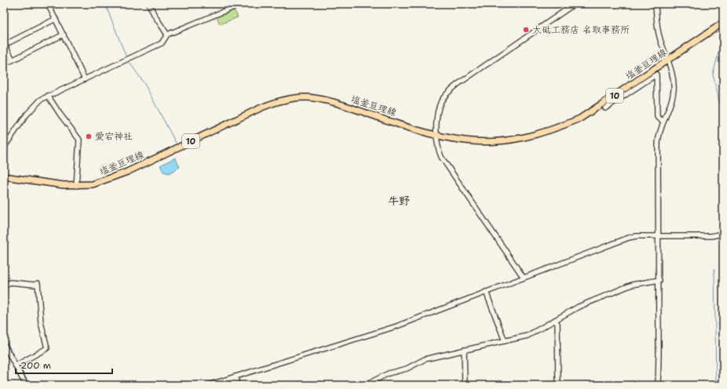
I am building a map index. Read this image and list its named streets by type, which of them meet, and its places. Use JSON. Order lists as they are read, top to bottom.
{
  "streets": {
    "main road": ["塩釜亘理線", "10"]
  },
  "districts": ["牛野"],
  "places": ["大砥工務店 名取事務所", "愛宕神社"],
  "scale_bar": "200 m"
}
